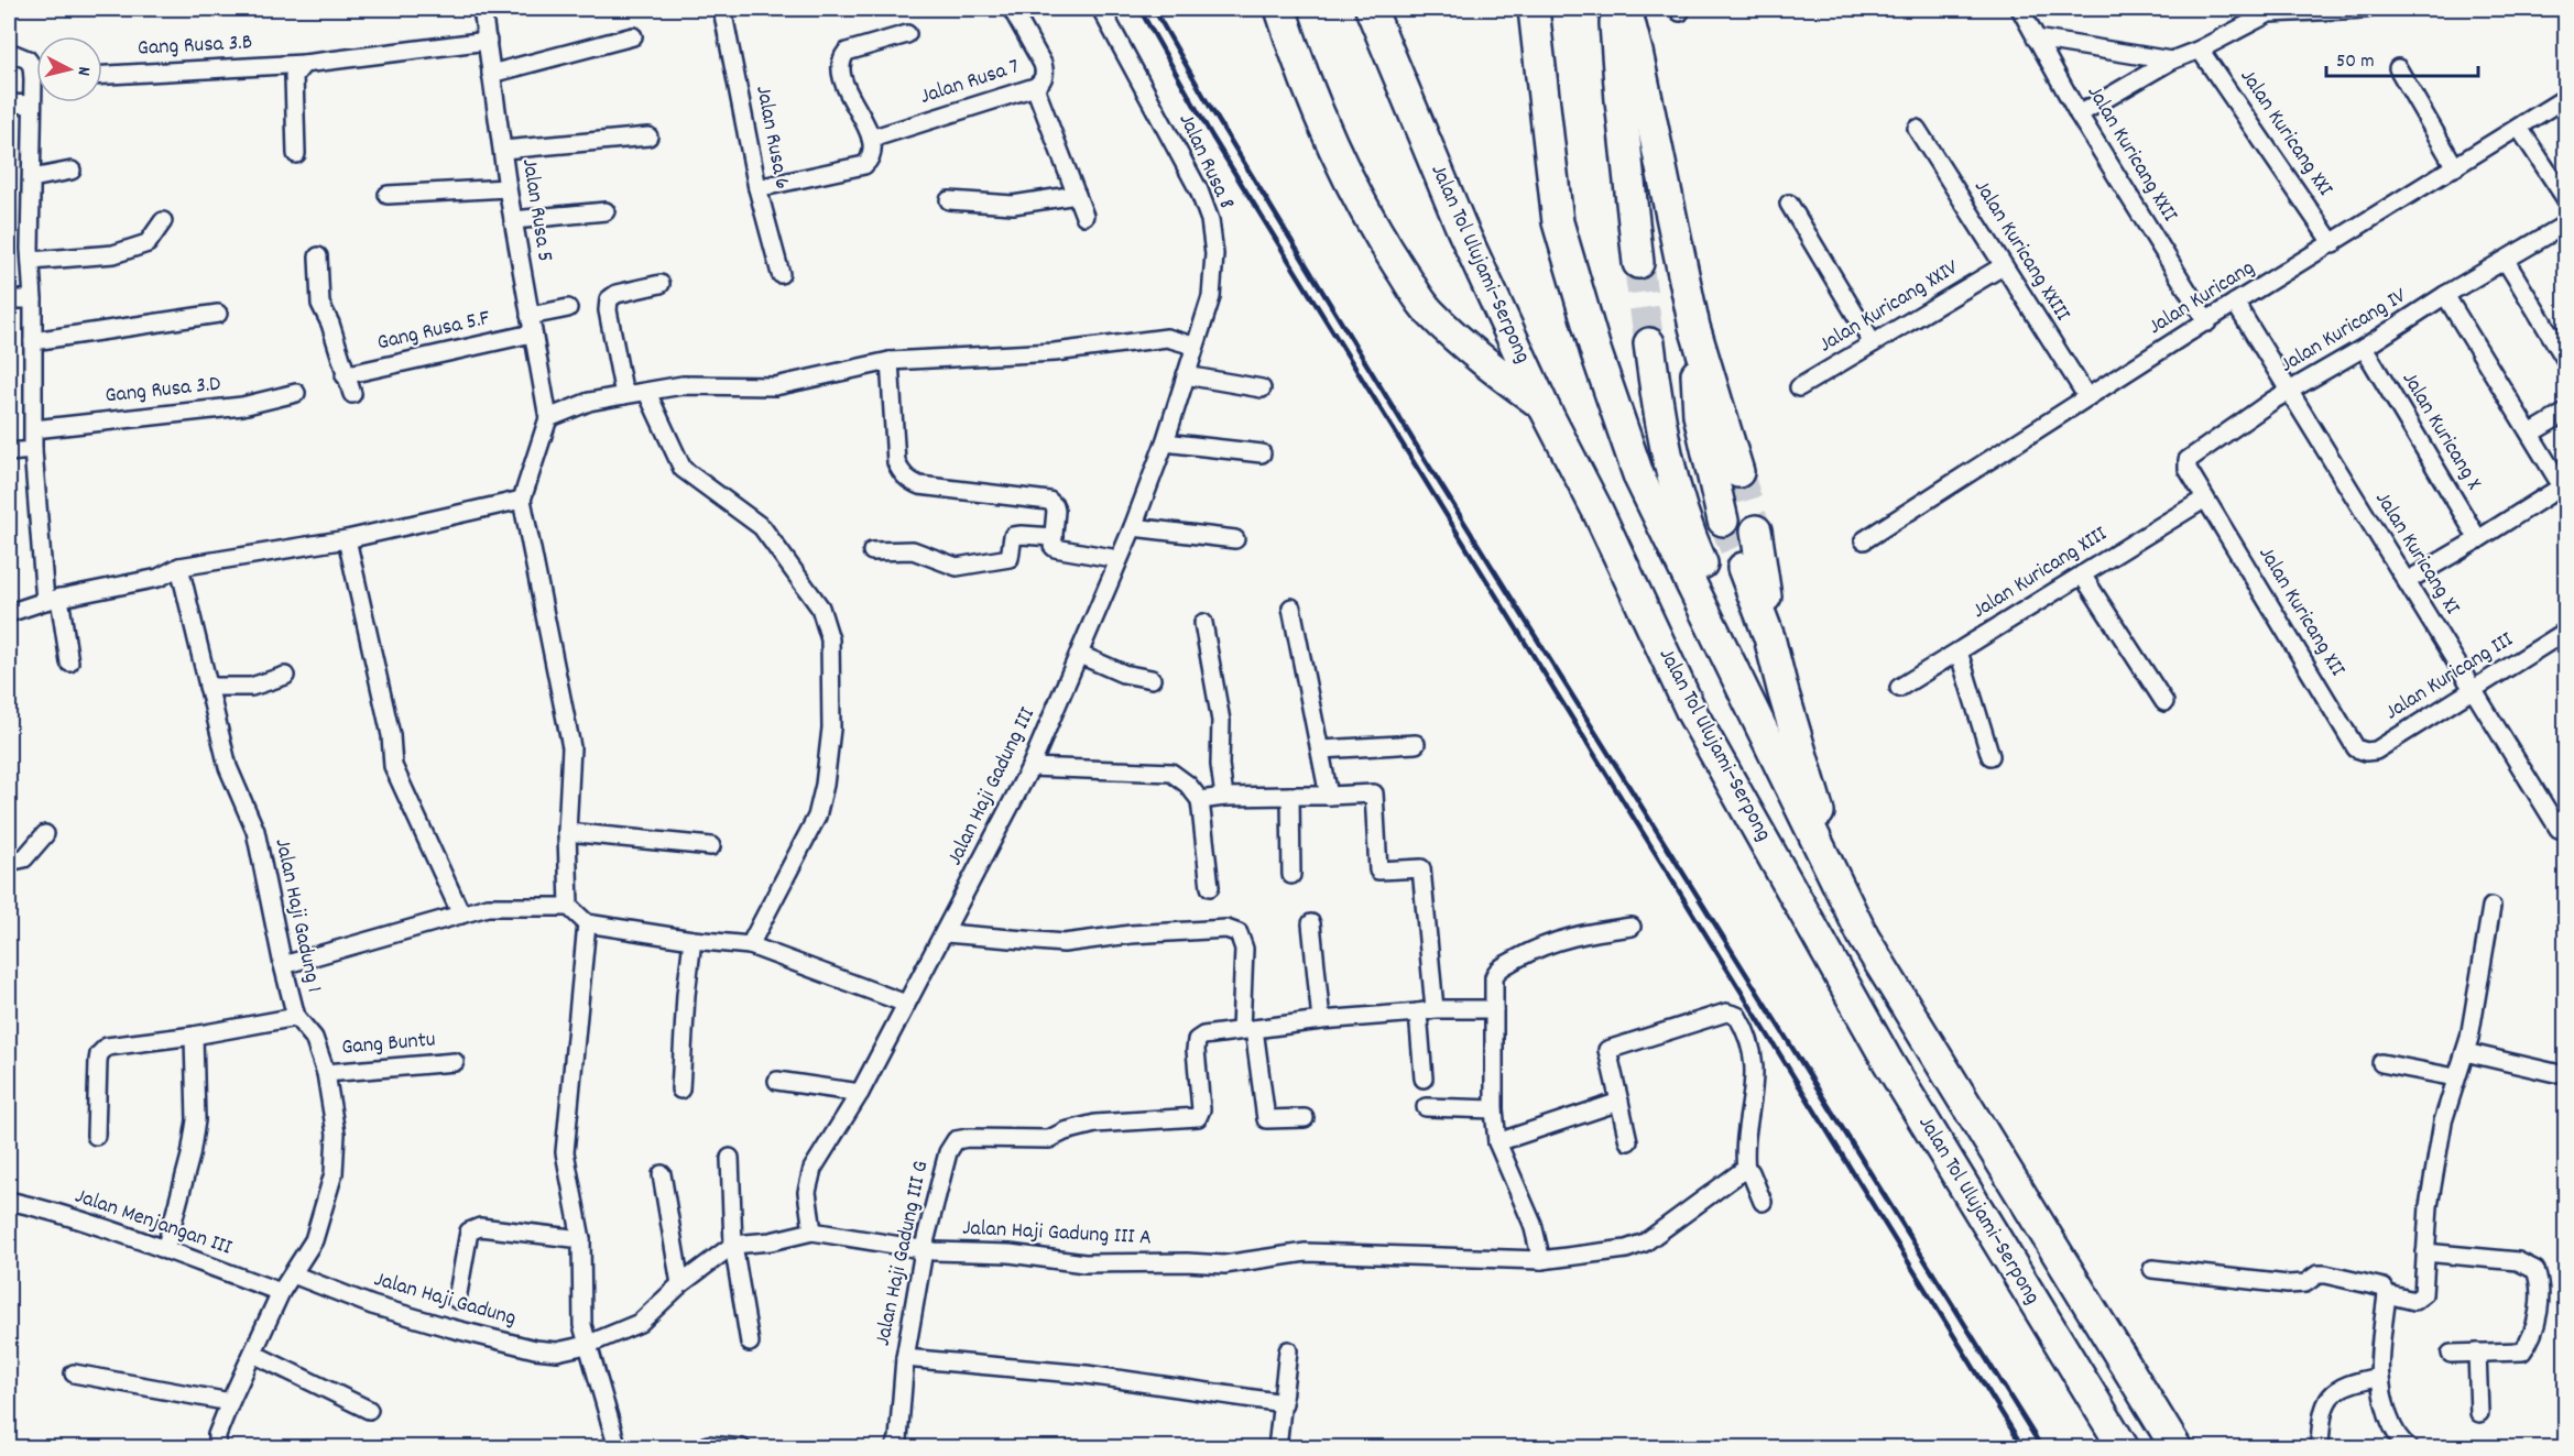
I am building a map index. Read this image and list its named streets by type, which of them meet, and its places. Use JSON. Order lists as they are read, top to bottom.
{
  "streets": {
    "highway": ["Jalan Tol Ulujami–Serpong"],
    "street": [
      "Gang Rusa 3.B",
      "Jalan Rusa 7",
      "Jalan Kuricang XXI",
      "Jalan Rusa 6",
      "Jalan Kuricang XXII",
      "Jalan Rusa 8",
      "Jalan Rusa 5",
      "Jalan Kuricang XXIII",
      "Jalan Kuricang",
      "Jalan Kuricang XXIV",
      "Gang Rusa 5.F",
      "Jalan Kuricang IV",
      "Gang Rusa 3.D",
      "Jalan Kuricang X",
      "Jalan Kuricang XI",
      "Jalan Kuricang XIII",
      "Jalan Kuricang XII",
      "Jalan Kuricang III",
      "Jalan Haji Gadung III",
      "Jalan Haji Gadung 1",
      "Gang Buntu",
      "Jalan Menjangan III",
      "Jalan Haji Gadung III A",
      "Jalan Haji Gadung III G",
      "Jalan Haji Gadung"
    ]
  },
  "crossings": [
    ["Gang Rusa 3.B", "Jalan Rusa 5"],
    ["Jalan Kuricang XXI", "Jalan Kuricang"],
    ["Jalan Kuricang XXII", "Jalan Kuricang"],
    ["Jalan Rusa 8", "Jalan Haji Gadung III"],
    ["Jalan Rusa 5", "Gang Rusa 5.F"],
    ["Jalan Kuricang XXIII", "Jalan Kuricang"],
    ["Jalan Kuricang XXIII", "Jalan Kuricang XXIV"],
    ["Jalan Kuricang", "Jalan Kuricang XI"],
    ["Jalan Kuricang IV", "Jalan Kuricang X"],
    ["Jalan Kuricang IV", "Jalan Kuricang XI"],
    ["Jalan Kuricang IV", "Jalan Kuricang XIII"],
    ["Jalan Kuricang IV", "Jalan Kuricang XII"],
    ["Jalan Kuricang XI", "Jalan Kuricang III"],
    ["Jalan Kuricang XIII", "Jalan Kuricang XII"],
    ["Jalan Kuricang XII", "Jalan Kuricang III"],
    ["Jalan Haji Gadung 1", "Gang Buntu"],
    ["Jalan Haji Gadung 1", "Jalan Menjangan III"],
    ["Jalan Haji Gadung 1", "Jalan Haji Gadung"],
    ["Jalan Haji Gadung III A", "Jalan Haji Gadung III G"]
  ],
  "scale_bar": "50 m",
  "north": "right"
}
